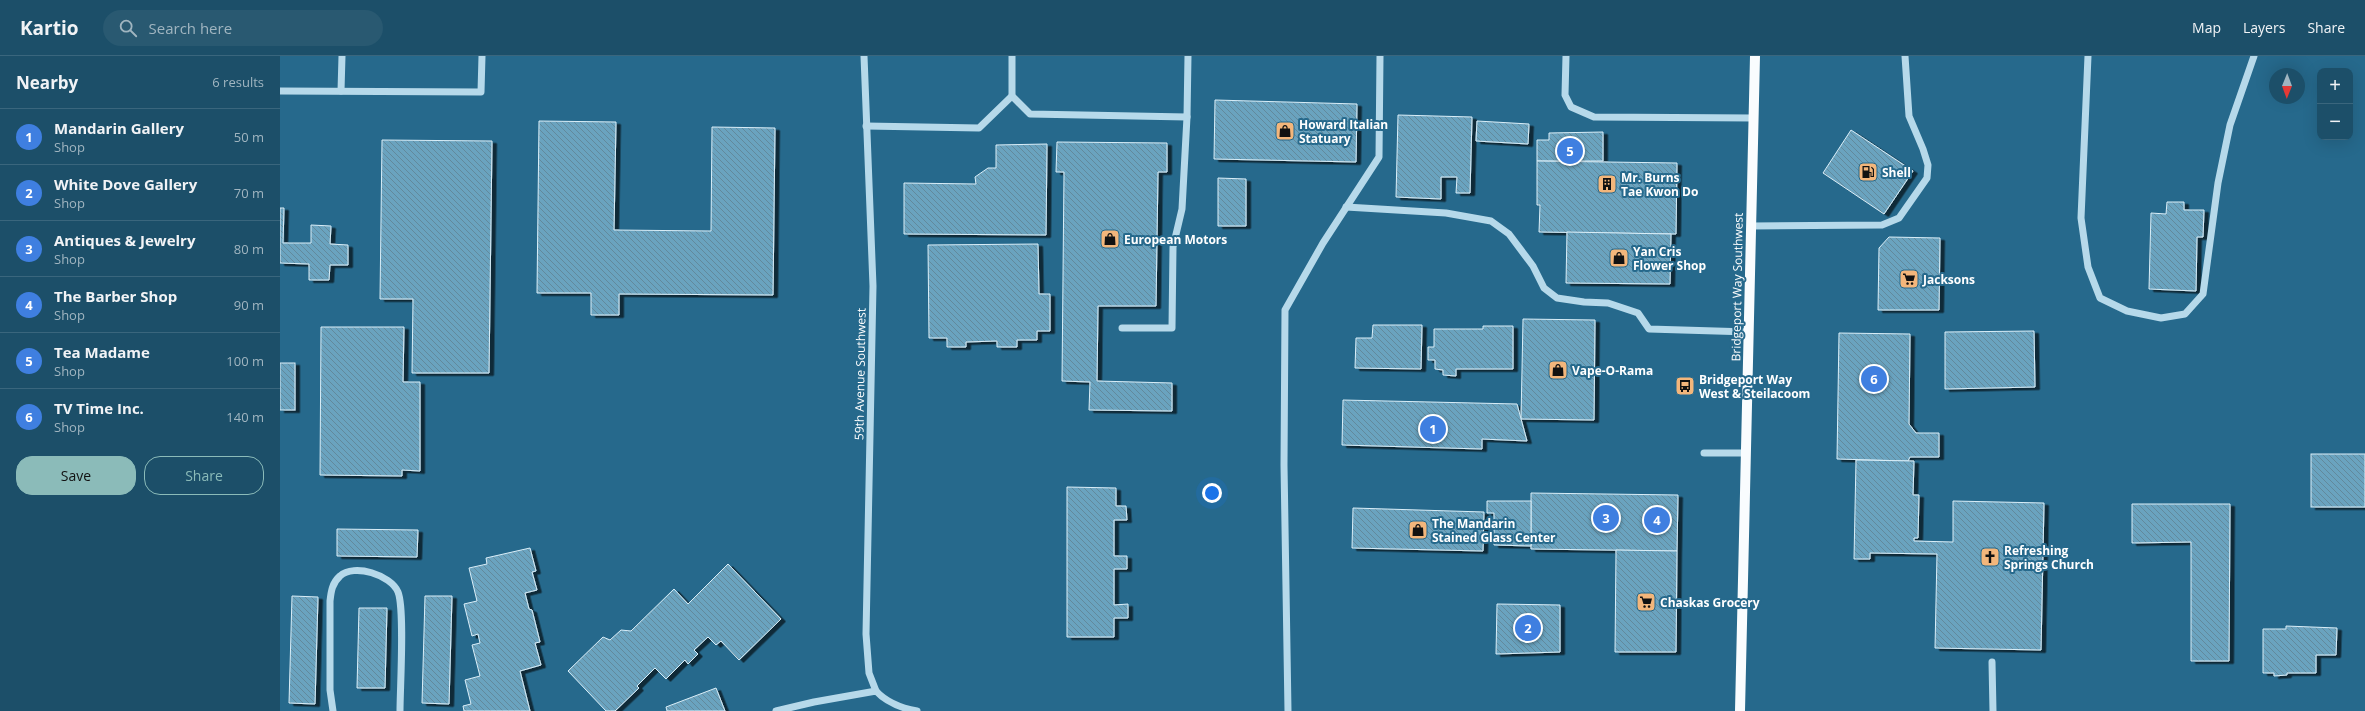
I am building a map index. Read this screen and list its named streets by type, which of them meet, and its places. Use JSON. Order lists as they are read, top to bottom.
{
  "streets": {
    "main road": ["Bridgeport Way Southwest"],
    "street": ["59th Avenue Southwest"]
  },
  "places": {
    "shop": [
      "Howard Italian Statuary",
      "European Motors",
      "Yan Cris Flower Shop",
      "Vape-O-Rama",
      "The Mandarin Stained Glass Center"
    ],
    "fuel station": ["Shell"],
    "building": ["Mr. Burns Tae Kwon Do"],
    "supermarket": ["Jacksons", "Chaskas Grocery"],
    "bus stop": ["Bridgeport Way West & Steilacoom"],
    "church": ["Refreshing Springs Church"]
  },
  "north": "bottom",
  "page": {
    "header": "Kartio",
    "search": "Search here",
    "nav": ["Map", "Layers", "Share"],
    "heading": ["Nearby", "6 results"],
    "map_buttons": ["+", "−"],
    "list": [
      {
        "mark": "1",
        "name": "Mandarin Gallery",
        "note": "Shop",
        "value": "50 m"
      },
      {
        "mark": "2",
        "name": "White Dove Gallery",
        "note": "Shop",
        "value": "70 m"
      },
      {
        "mark": "3",
        "name": "Antiques & Jewelry",
        "note": "Shop",
        "value": "80 m"
      },
      {
        "mark": "4",
        "name": "The Barber Shop",
        "note": "Shop",
        "value": "90 m"
      },
      {
        "mark": "5",
        "name": "Tea Madame",
        "note": "Shop",
        "value": "100 m"
      },
      {
        "mark": "6",
        "name": "TV Time Inc.",
        "note": "Shop",
        "value": "140 m"
      }
    ],
    "pins": [
      "5",
      "6",
      "1",
      "3",
      "4",
      "2"
    ],
    "buttons": ["Save", "Share"]
  }
}
